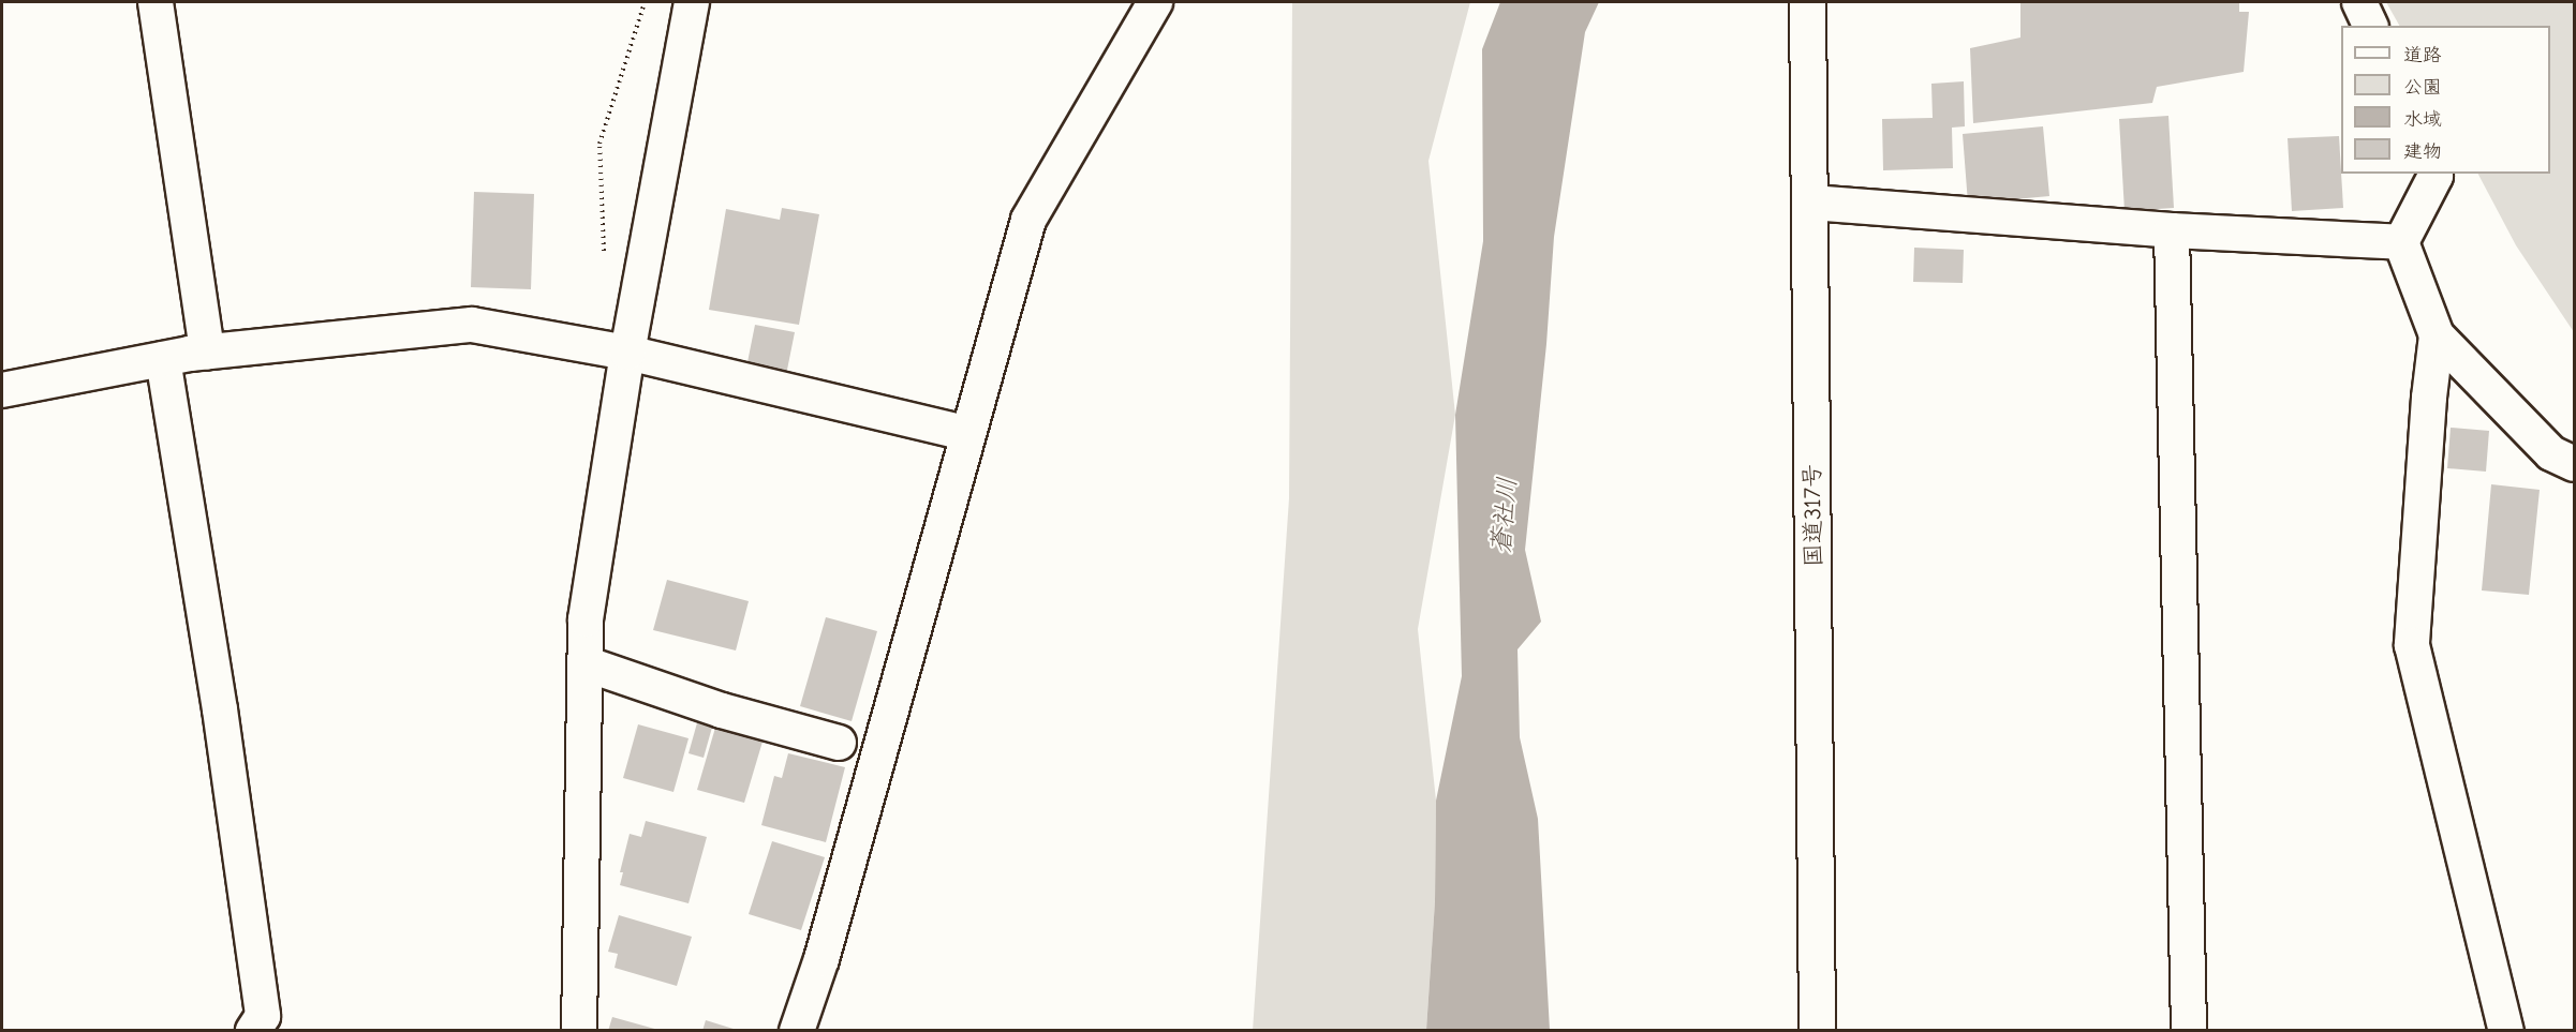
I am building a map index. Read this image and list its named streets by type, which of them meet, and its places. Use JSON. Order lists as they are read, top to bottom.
{
  "streets": {
    "highway": ["国道317号"]
  },
  "water": ["蒼社川"],
  "legend": [
    "道路",
    "公園",
    "水域",
    "建物"
  ]
}
